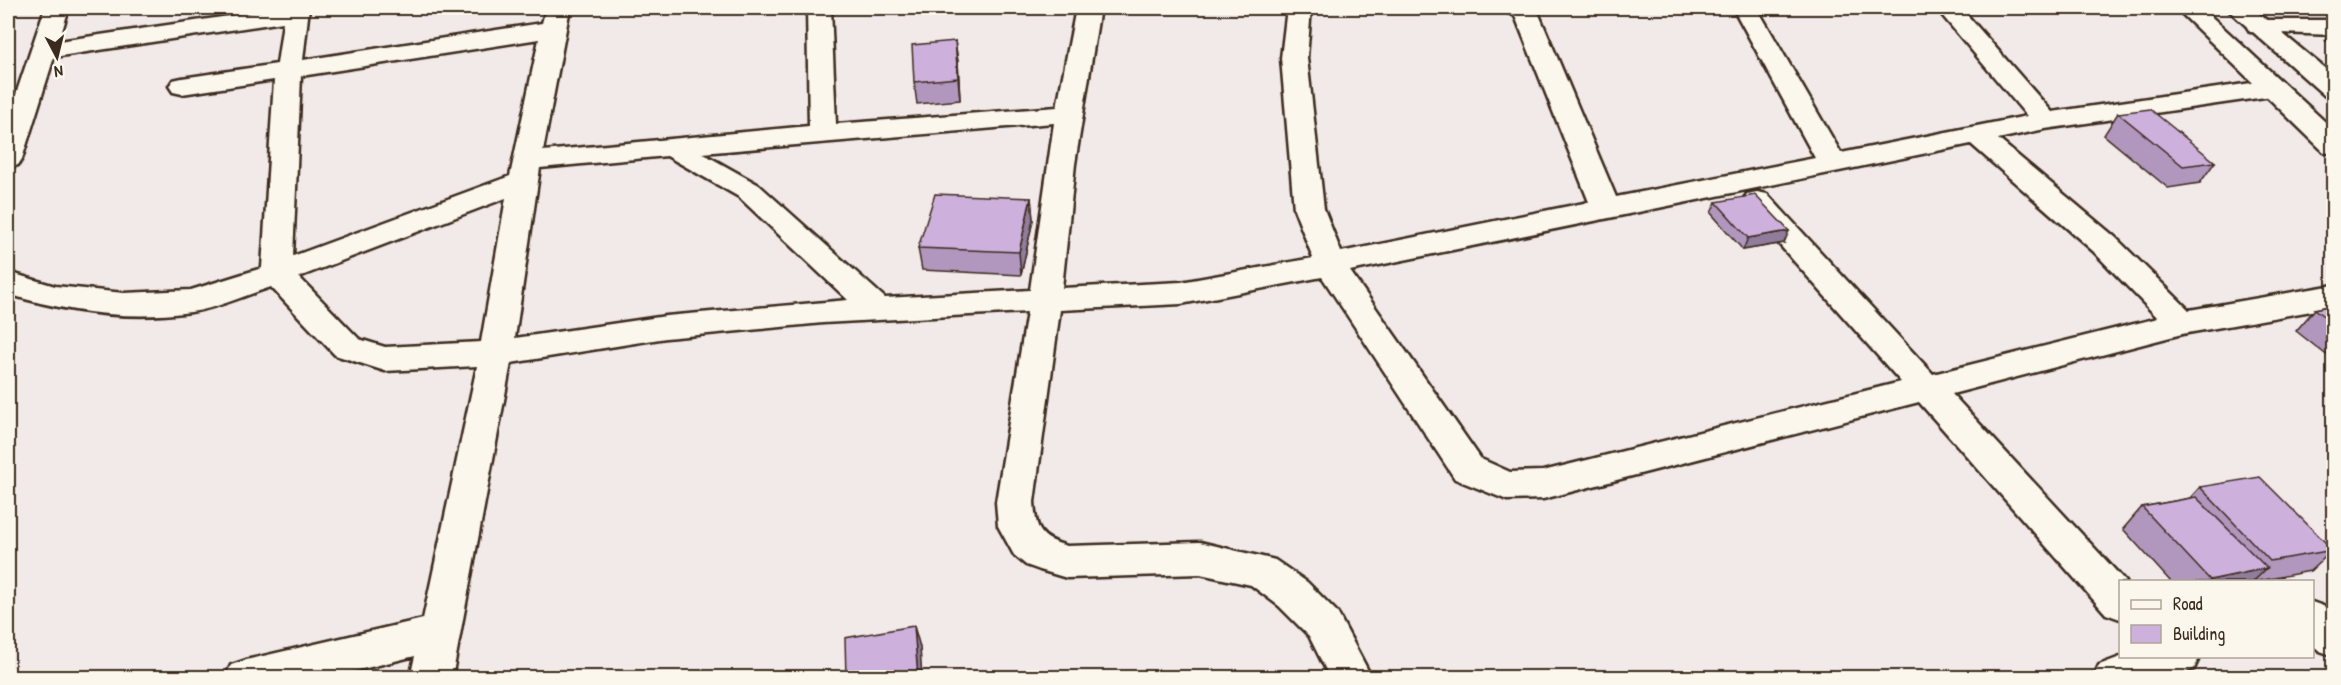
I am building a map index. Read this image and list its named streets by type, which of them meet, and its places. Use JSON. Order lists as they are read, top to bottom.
{
  "legend": ["Road", "Building"],
  "north": "bottom"
}
